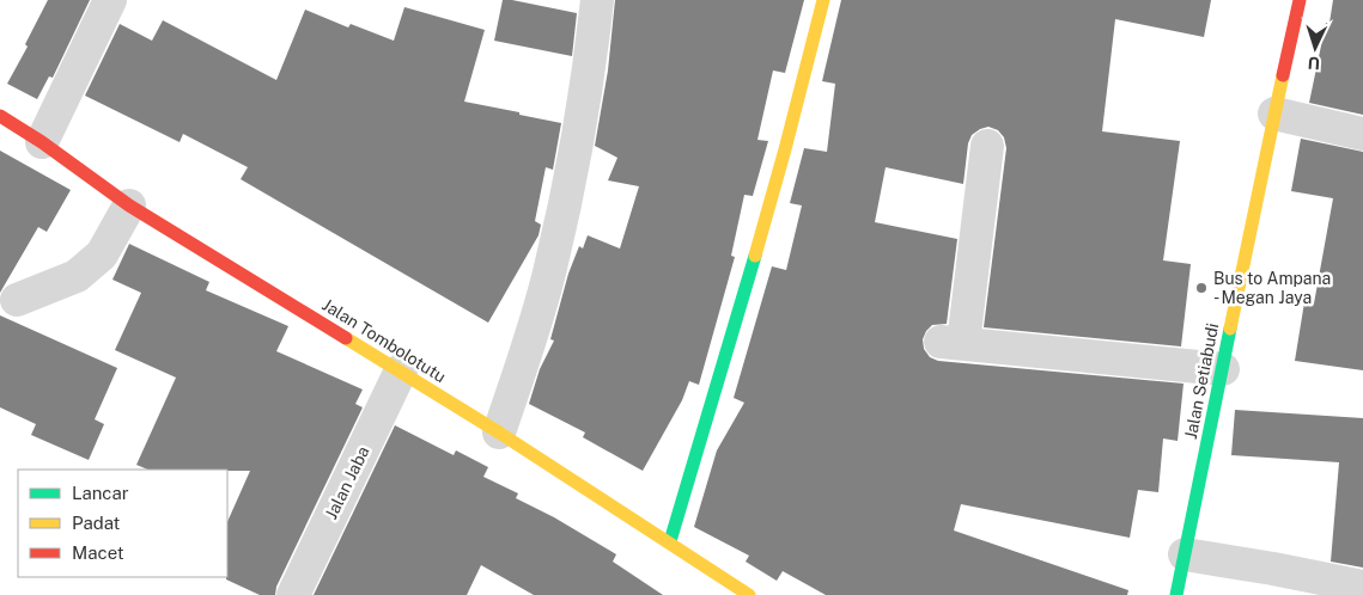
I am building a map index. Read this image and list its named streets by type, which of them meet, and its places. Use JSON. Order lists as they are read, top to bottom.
{
  "streets": {
    "street": ["Jalan Tombolotutu", "Jalan Setiabudi", "Jalan Jaba"]
  },
  "crossings": [
    ["Jalan Tombolotutu", "Jalan Jaba"]
  ],
  "places": ["Bus to Ampana - Megan Jaya"],
  "legend": ["Lancar", "Padat", "Macet"],
  "north": "bottom"
}
